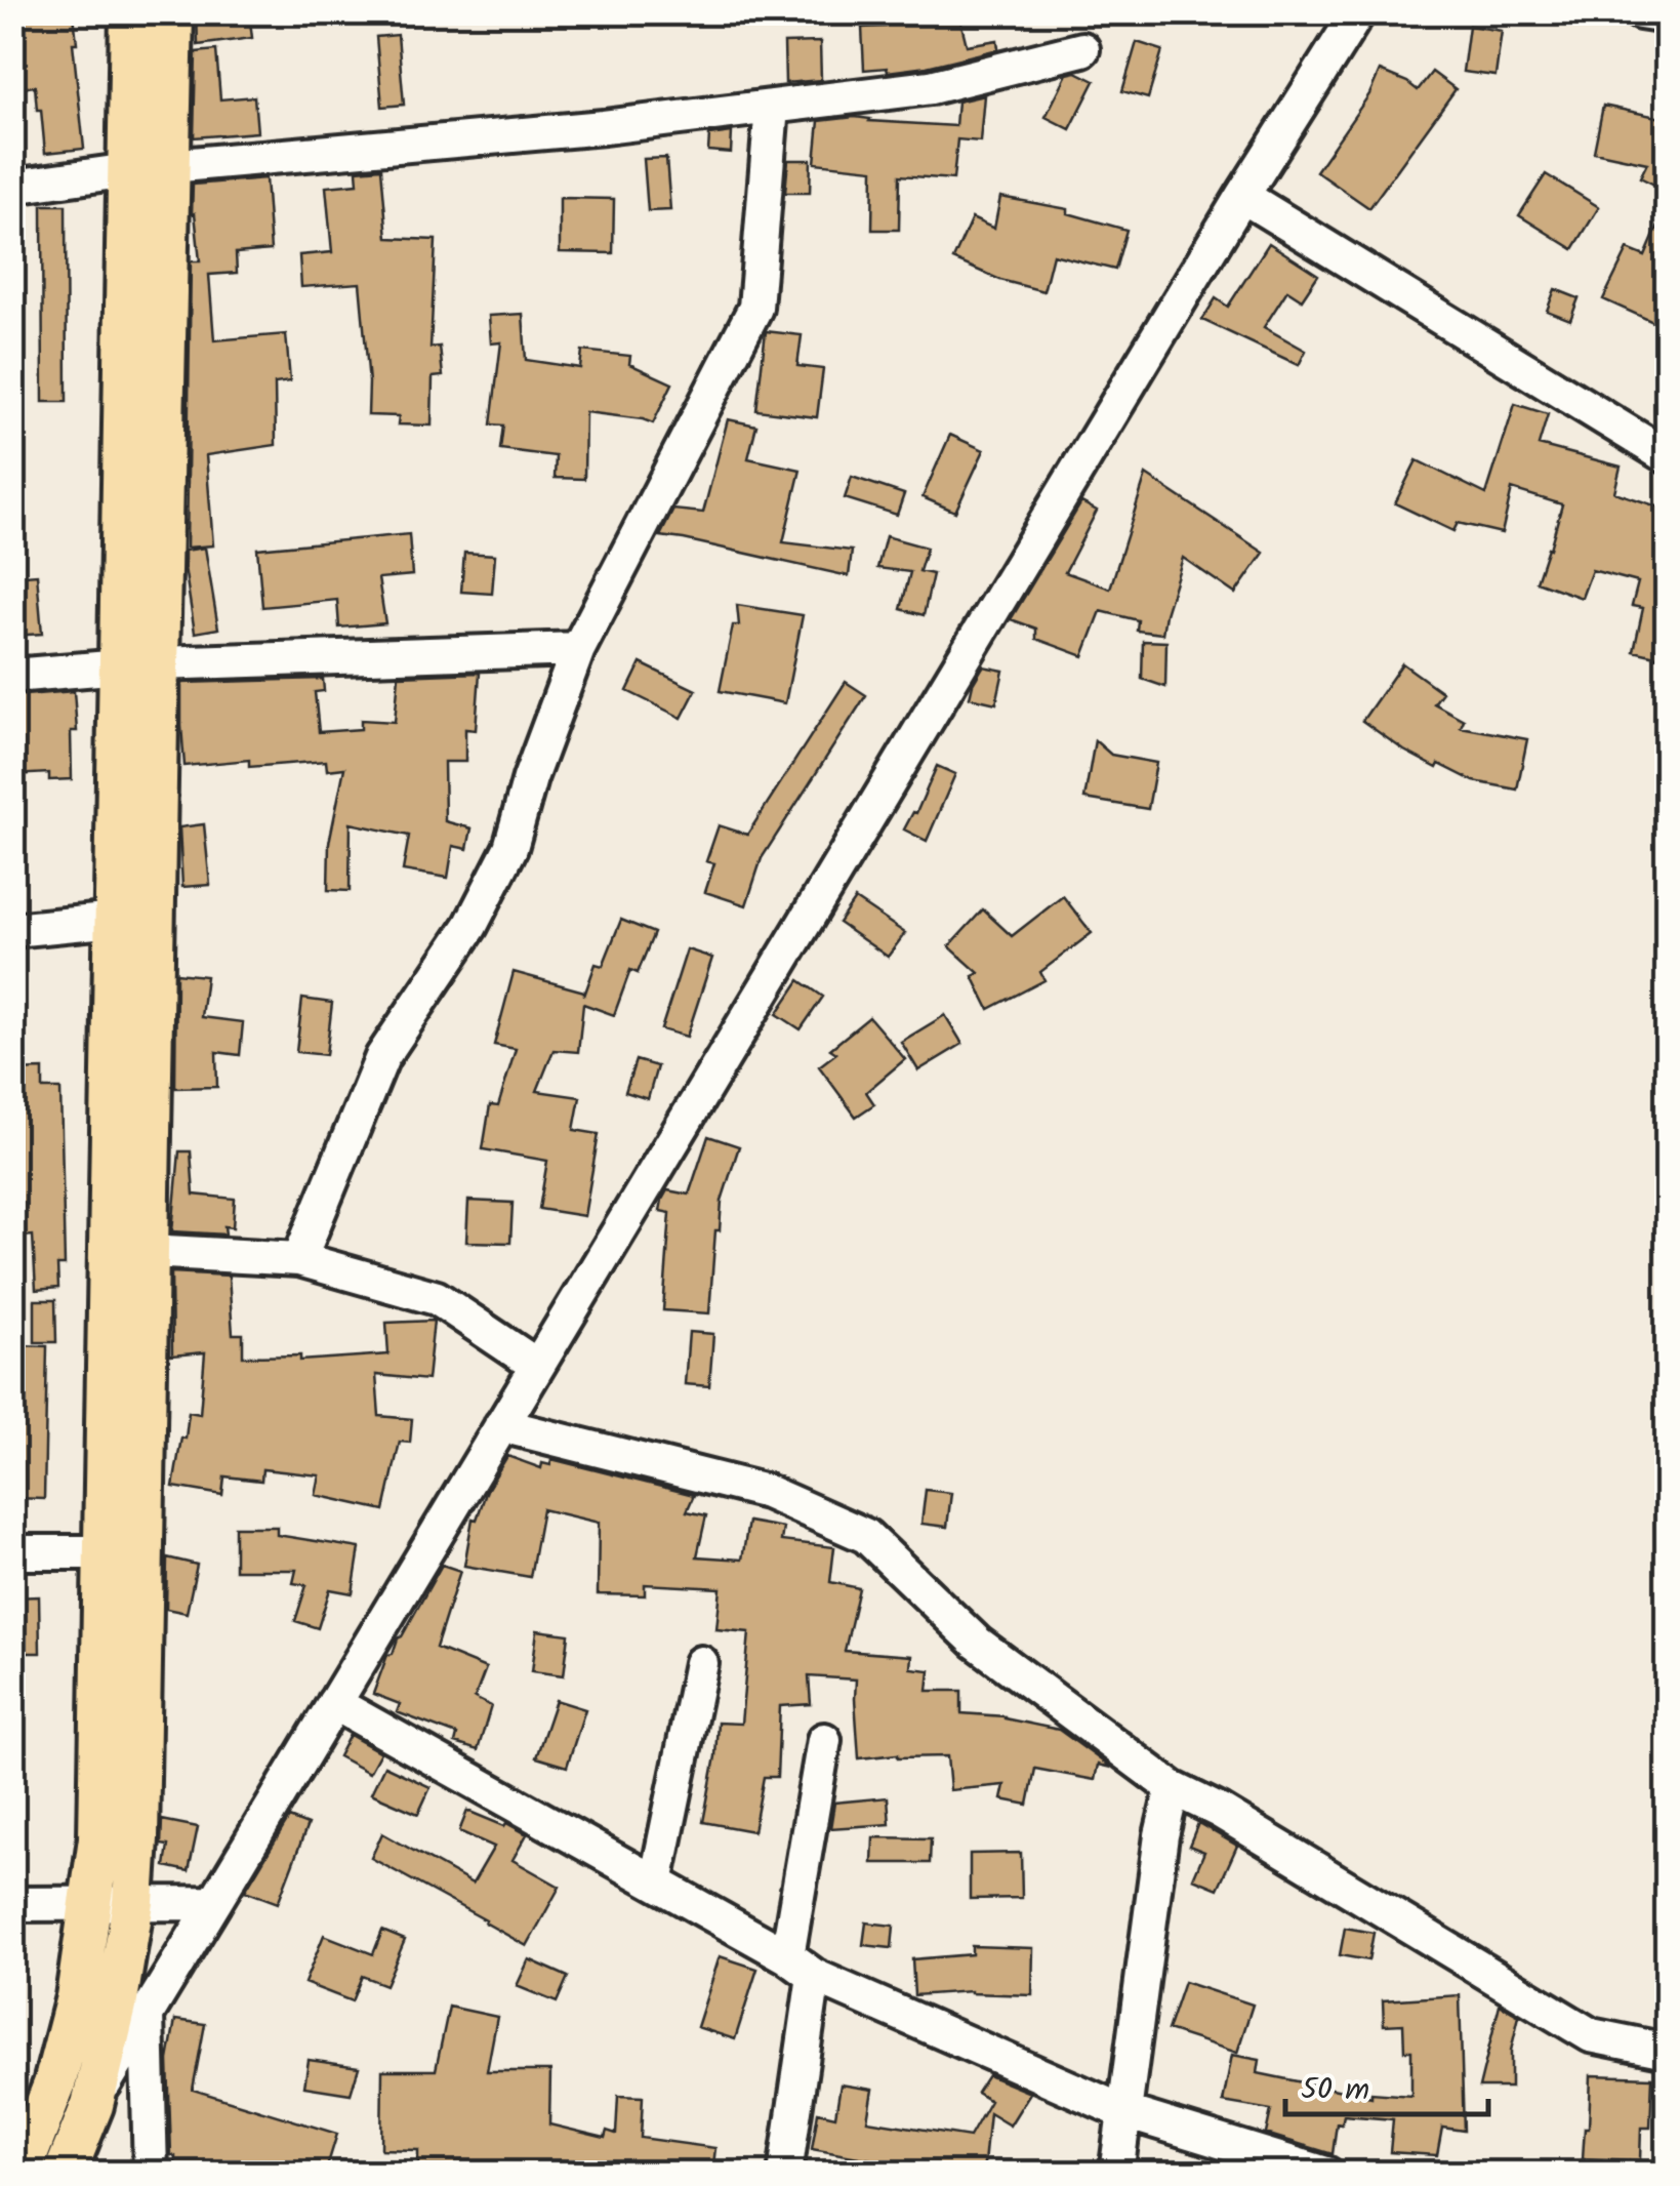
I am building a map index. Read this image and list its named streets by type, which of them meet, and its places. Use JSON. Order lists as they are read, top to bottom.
{
  "scale_bar": "50 m"
}
